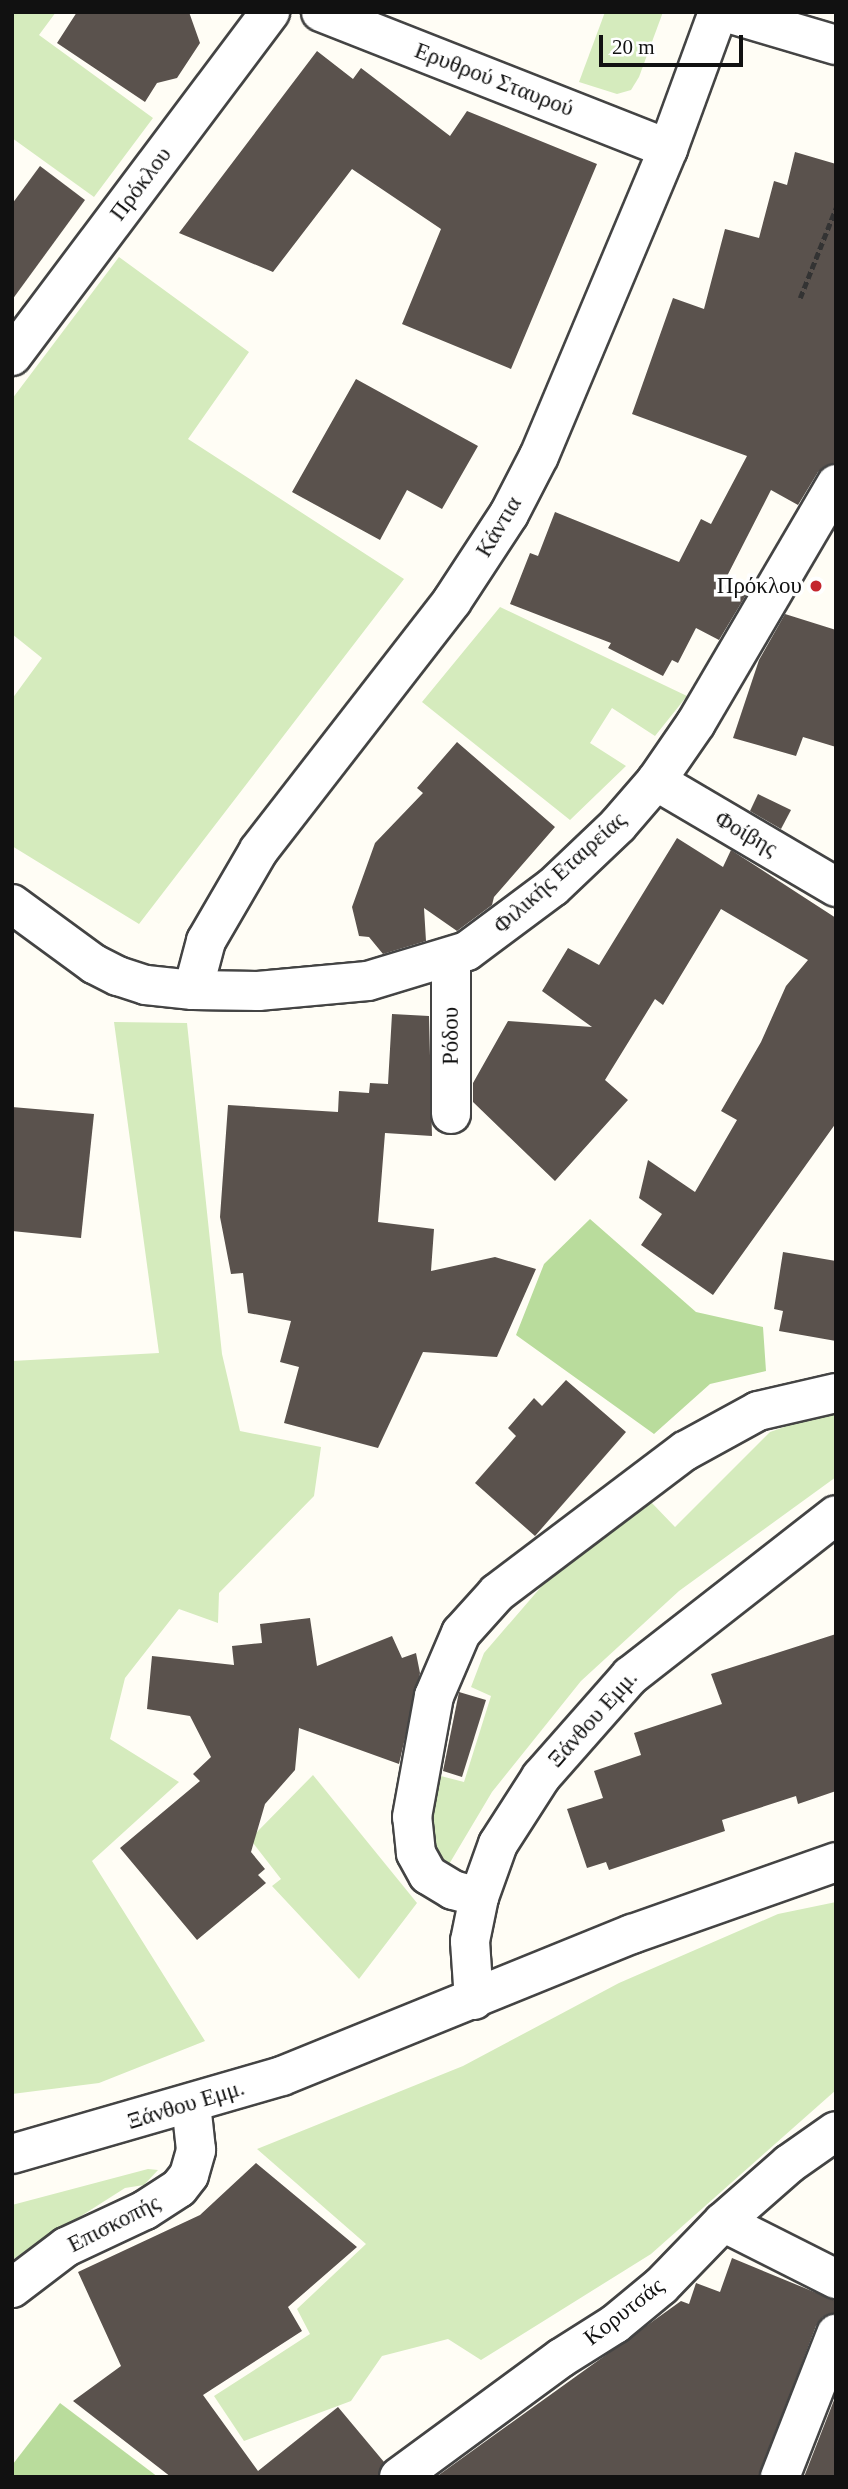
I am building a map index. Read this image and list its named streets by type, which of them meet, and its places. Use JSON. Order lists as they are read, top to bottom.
{
  "streets": {
    "street": [
      "Ερυθρού Σταυρού",
      "Πρόκλου",
      "Κάντια",
      "Φοίβης",
      "Φιλικής Εταιρείας",
      "Ρόδου",
      "Ξάνθου Εμμ.",
      "Επισκοπής",
      "Κορυτσάς"
    ]
  },
  "crossings": [
    ["Ερυθρού Σταυρού", "Κάντια"],
    ["Κάντια", "Φιλικής Εταιρείας"],
    ["Φοίβης", "Φιλικής Εταιρείας"],
    ["Φιλικής Εταιρείας", "Ρόδου"],
    ["Ξάνθου Εμμ.", "Επισκοπής"]
  ],
  "places": ["Πρόκλου"],
  "scale_bar": "20 m"
}
